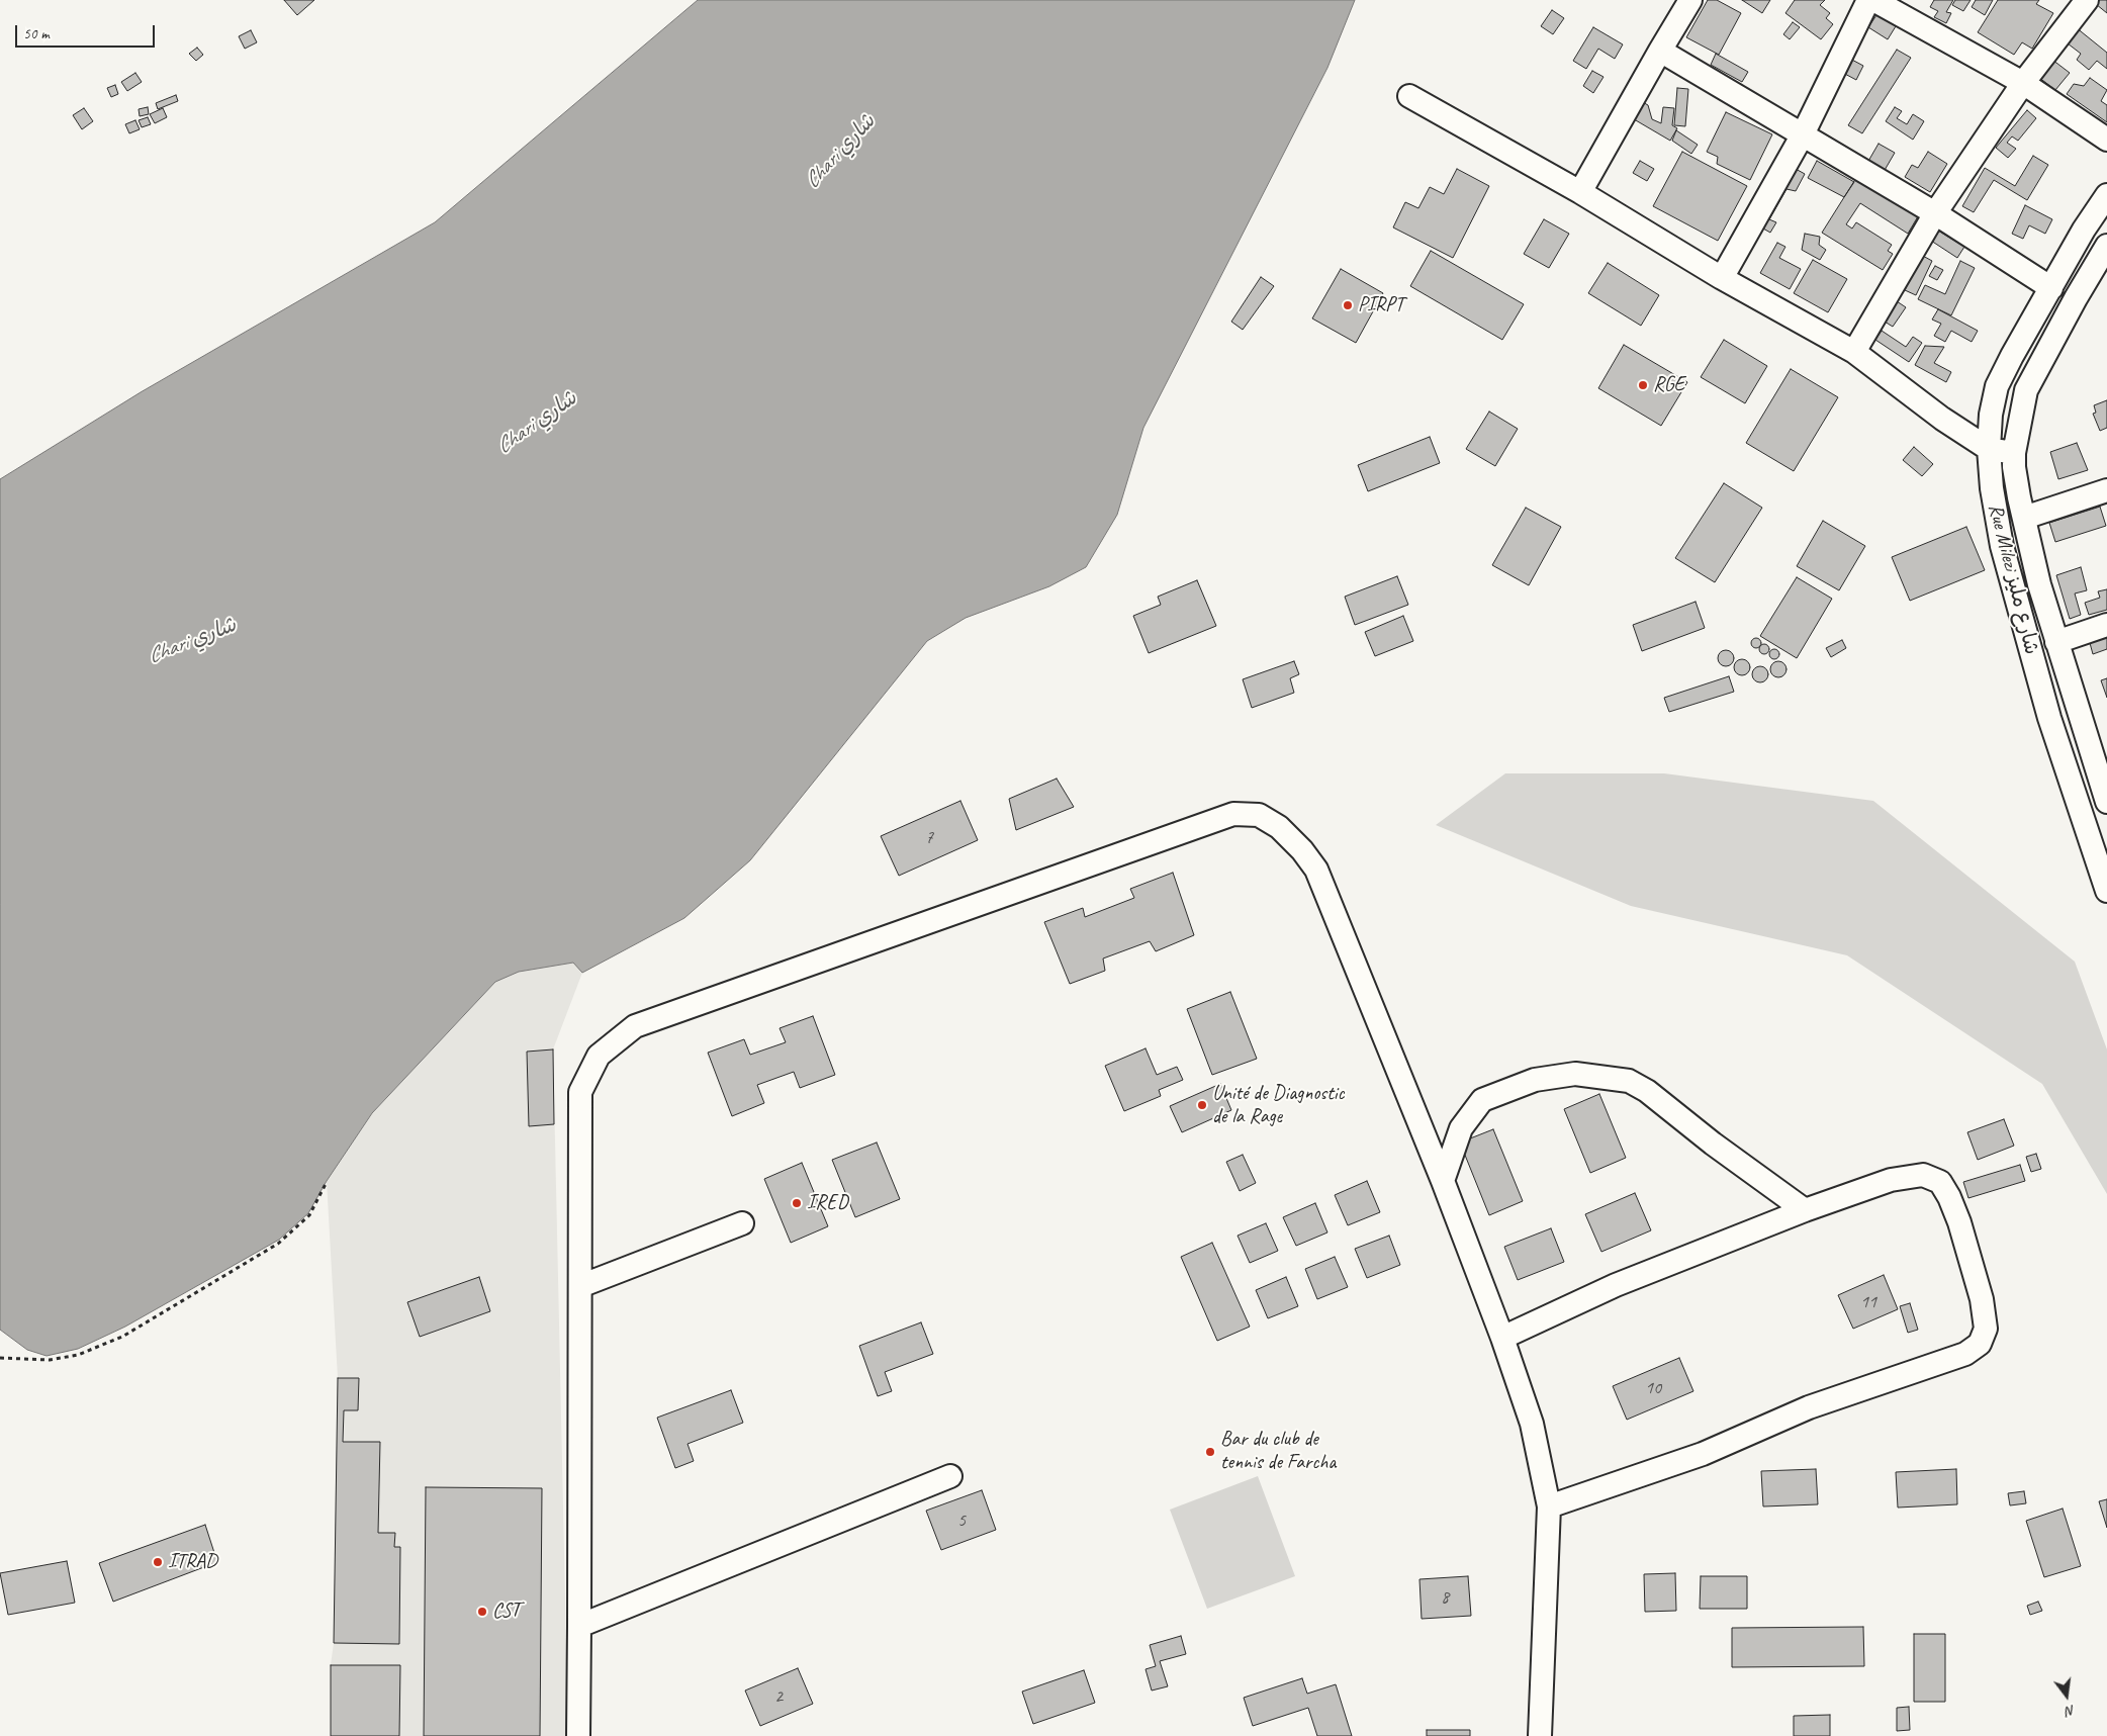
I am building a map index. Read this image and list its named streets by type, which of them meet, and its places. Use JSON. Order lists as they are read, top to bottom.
{
  "streets": {
    "street": ["Rue Milezi شارع مليز"]
  },
  "water": ["Chari شاري"],
  "places": [
    "PIRPT",
    "RGE",
    "Unité de Diagnostic de la Rage",
    "IRED",
    "Bar du club de tennis de Farcha",
    "ITRAD",
    "CST"
  ],
  "house_numbers": [
    "7",
    "11",
    "10",
    "5",
    "8",
    "2"
  ],
  "scale_bar": "50 m",
  "north": "bottom"
}
